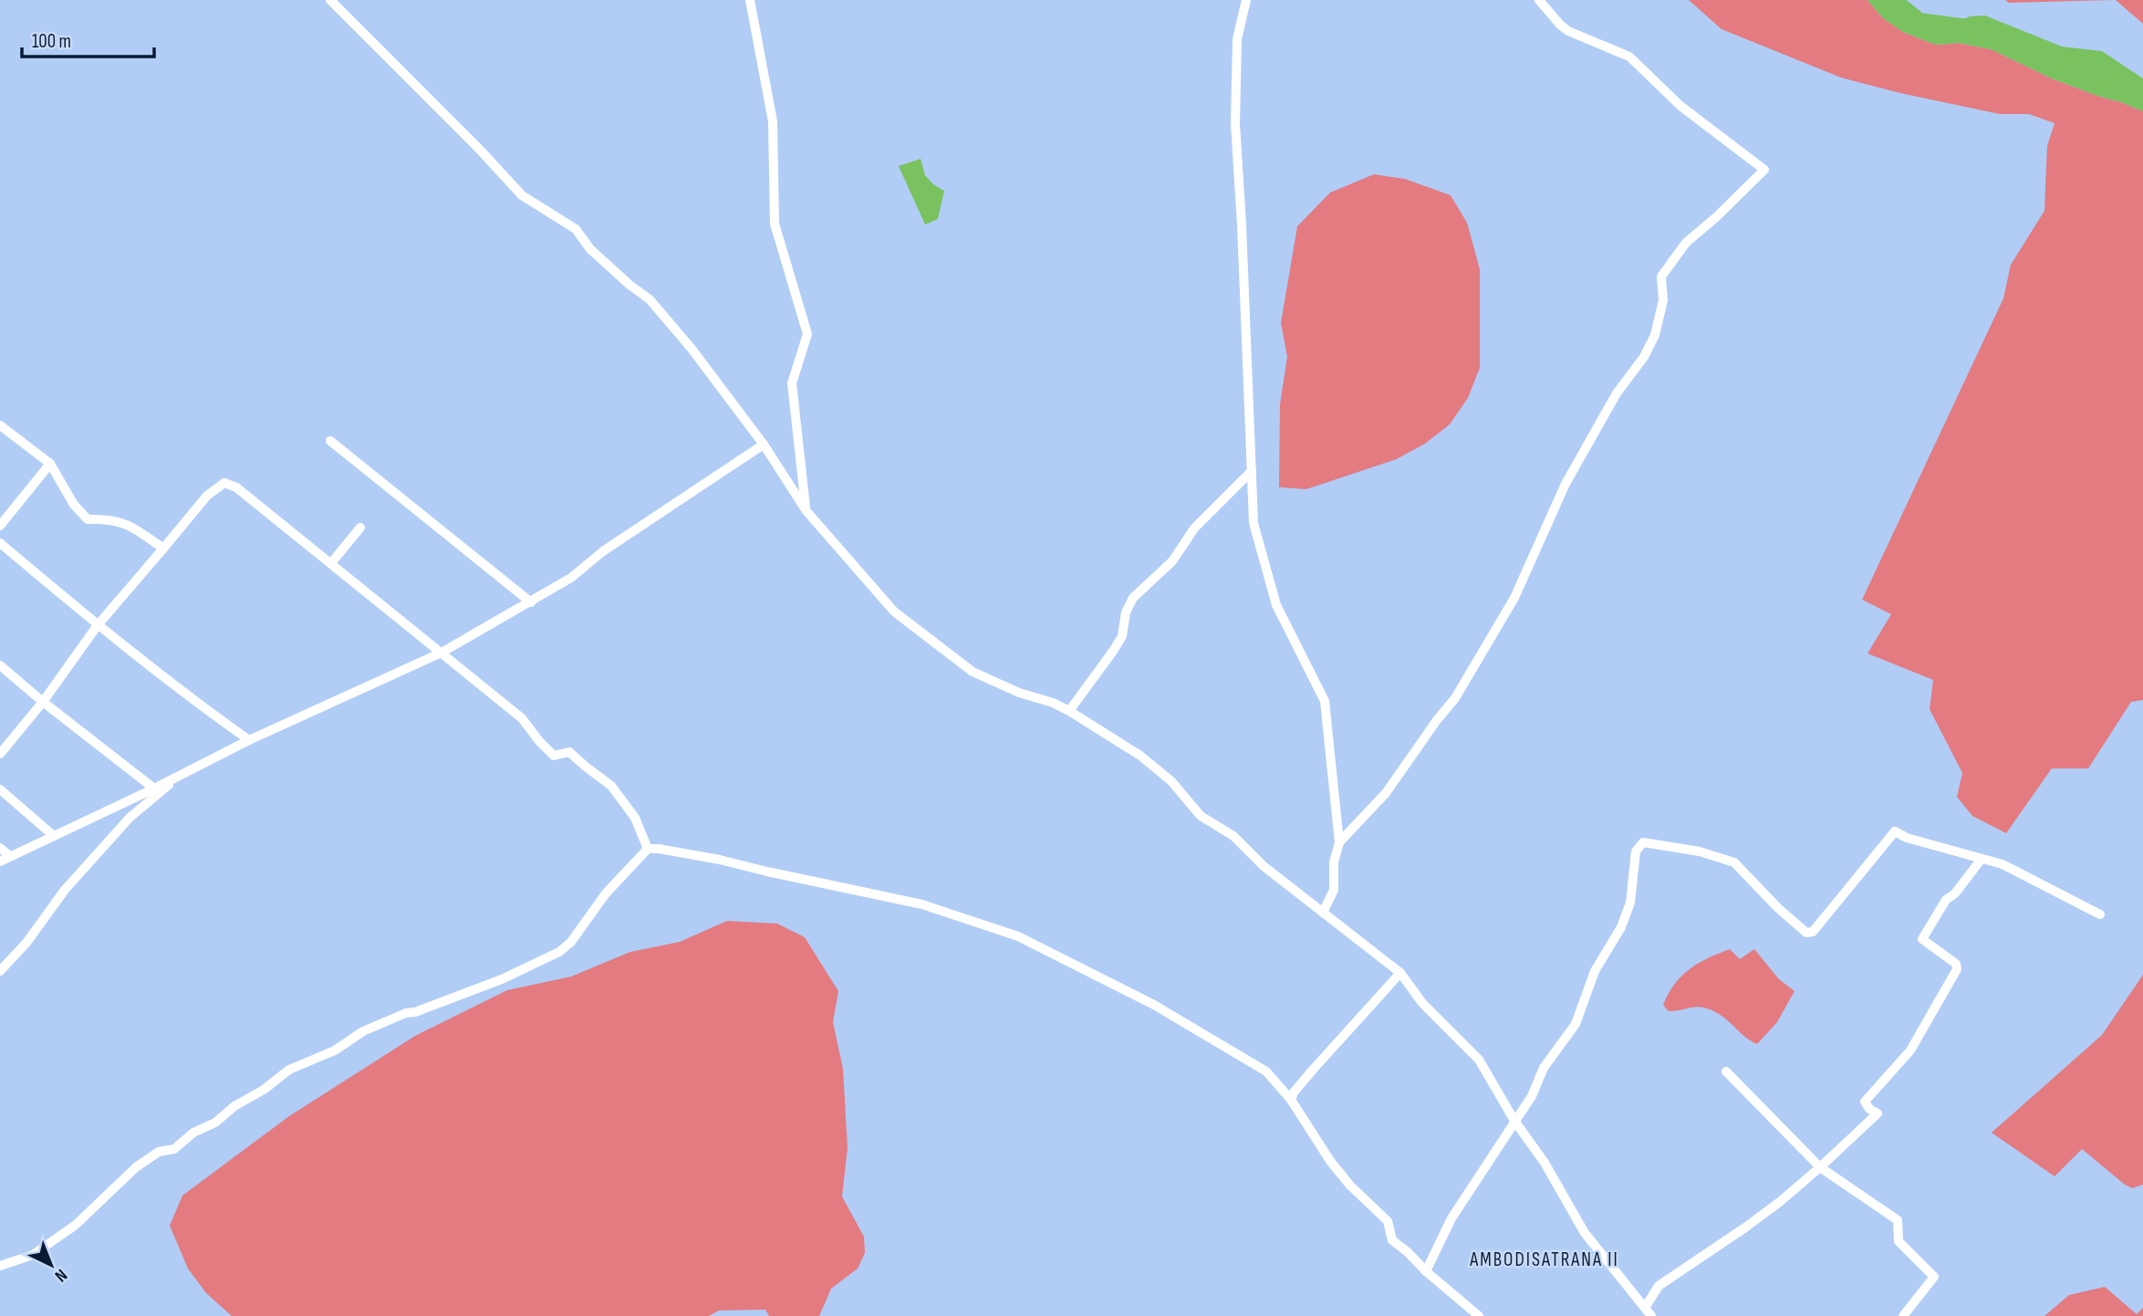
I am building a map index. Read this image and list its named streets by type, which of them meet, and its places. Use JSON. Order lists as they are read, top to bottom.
{
  "districts": ["AMBODISATRANA II"],
  "scale_bar": "100 m",
  "north": "bottom right"
}
